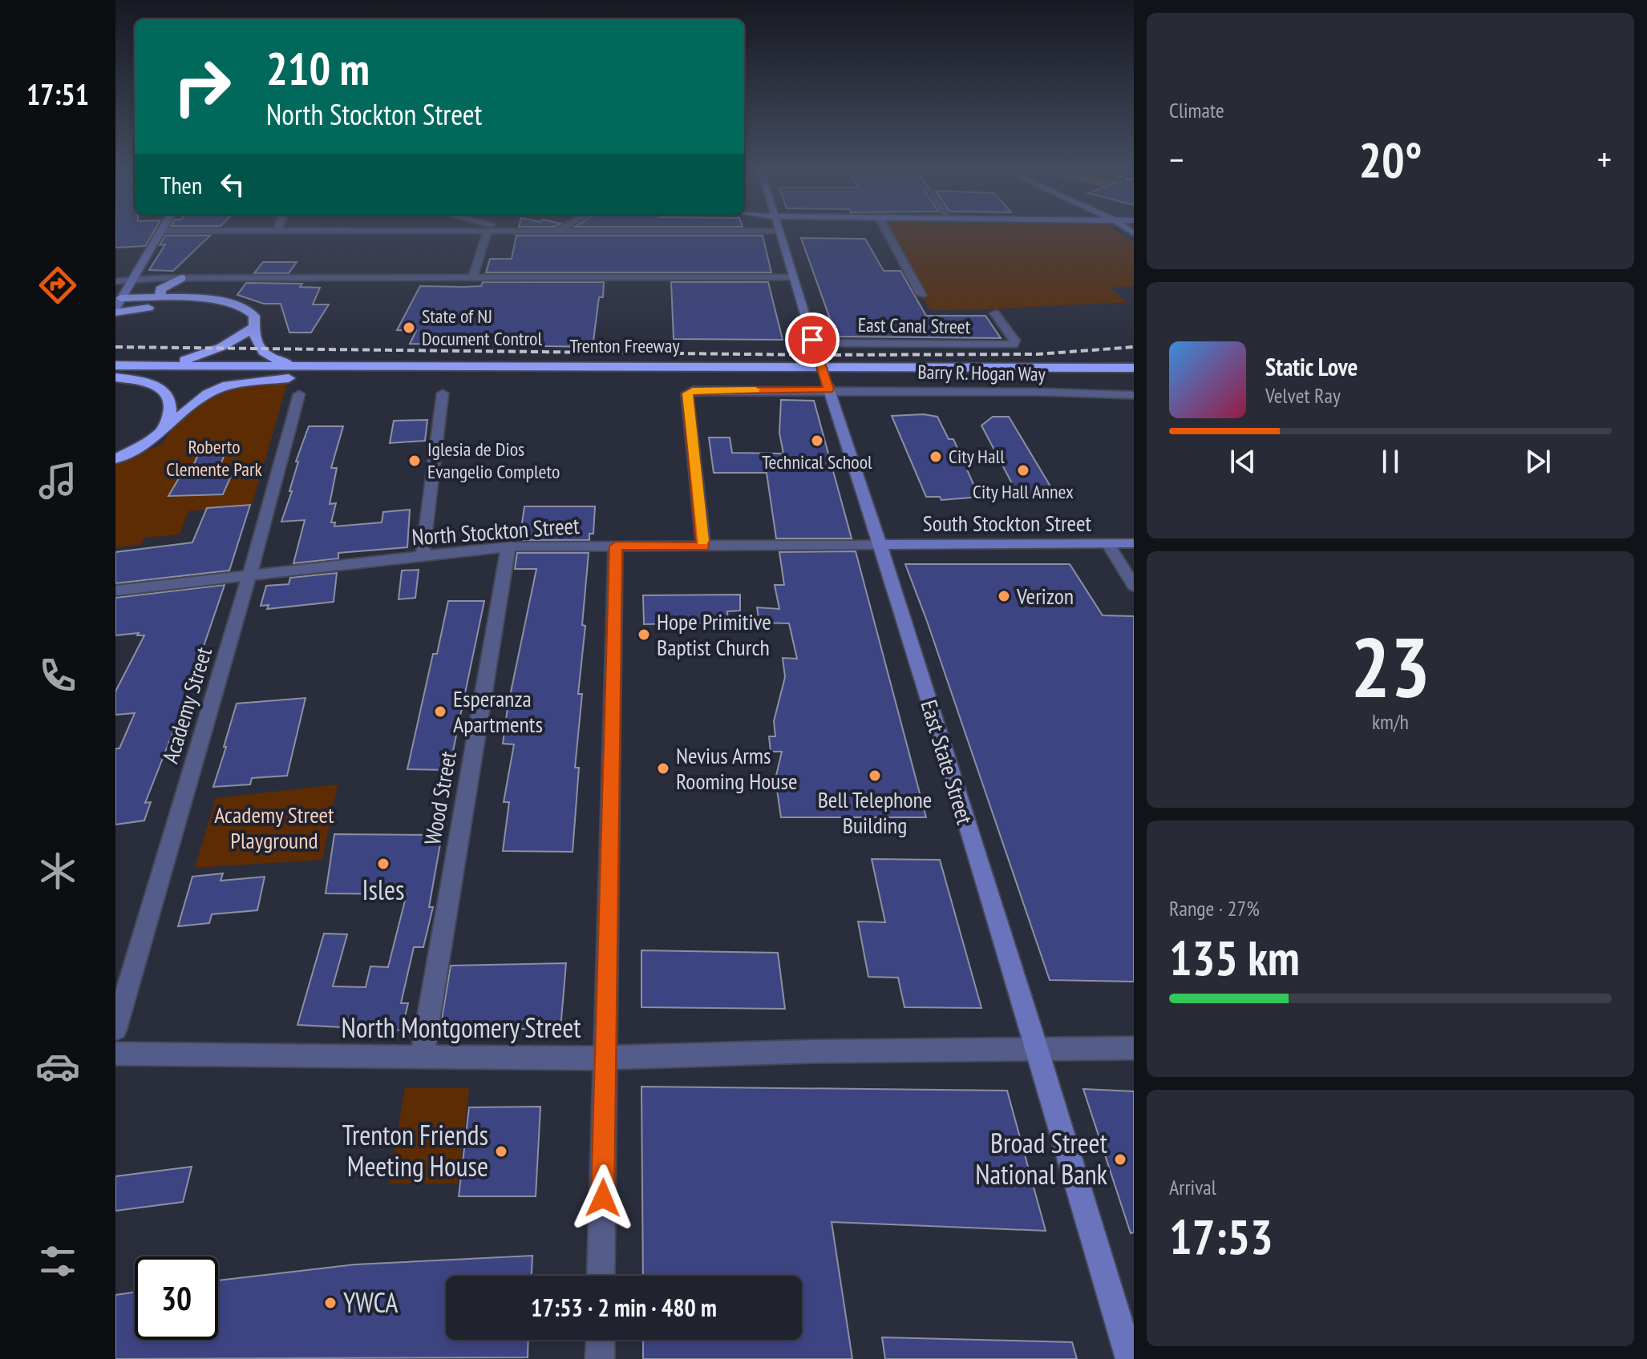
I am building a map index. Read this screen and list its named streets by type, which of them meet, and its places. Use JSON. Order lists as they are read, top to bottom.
{
  "streets": {
    "highway": ["Trenton Freeway"],
    "street": [
      "East Canal Street",
      "Barry R. Hogan Way",
      "South Stockton Street",
      "North Stockton Street",
      "Academy Street",
      "East State Street",
      "Wood Street",
      "North Montgomery Street"
    ]
  },
  "crossings": [
    ["East Canal Street", "East State Street"],
    ["Trenton Freeway", "Academy Street"],
    ["Barry R. Hogan Way", "North Stockton Street"],
    ["Barry R. Hogan Way", "East State Street"],
    ["South Stockton Street", "North Stockton Street"],
    ["South Stockton Street", "East State Street"],
    ["North Stockton Street", "Academy Street"],
    ["North Stockton Street", "East State Street"],
    ["North Stockton Street", "Wood Street"],
    ["East State Street", "North Montgomery Street"],
    ["Wood Street", "North Montgomery Street"]
  ],
  "parks": ["Roberto Clemente Park", "Academy Street Playground"],
  "places": [
    "State of NJ Document Control",
    "Technical School",
    "City Hall",
    "Iglesia de Dios Evangelio Completo",
    "City Hall Annex",
    "Verizon",
    "Hope Primitive Baptist Church",
    "Esperanza Apartments",
    "Nevius Arms Rooming House",
    "Bell Telephone Building",
    "Isles",
    "Trenton Friends Meeting House",
    "Broad Street National Bank",
    "YWCA"
  ],
  "page": {
    "tabs": "17:51",
    "tile": [
      "Climate",
      ["23", "km/h"],
      ["Range · 27%", "135 km"],
      ["Arrival", "17:53"]
    ],
    "turn": ["210 m", "North Stockton Street"],
    "heat": ["−", "20°", "+"],
    "then": "Then",
    "song": ["Static Love", "Velvet Ray"],
    "limit": "30",
    "trip": "17:53 · 2 min · 480 m"
  }
}
